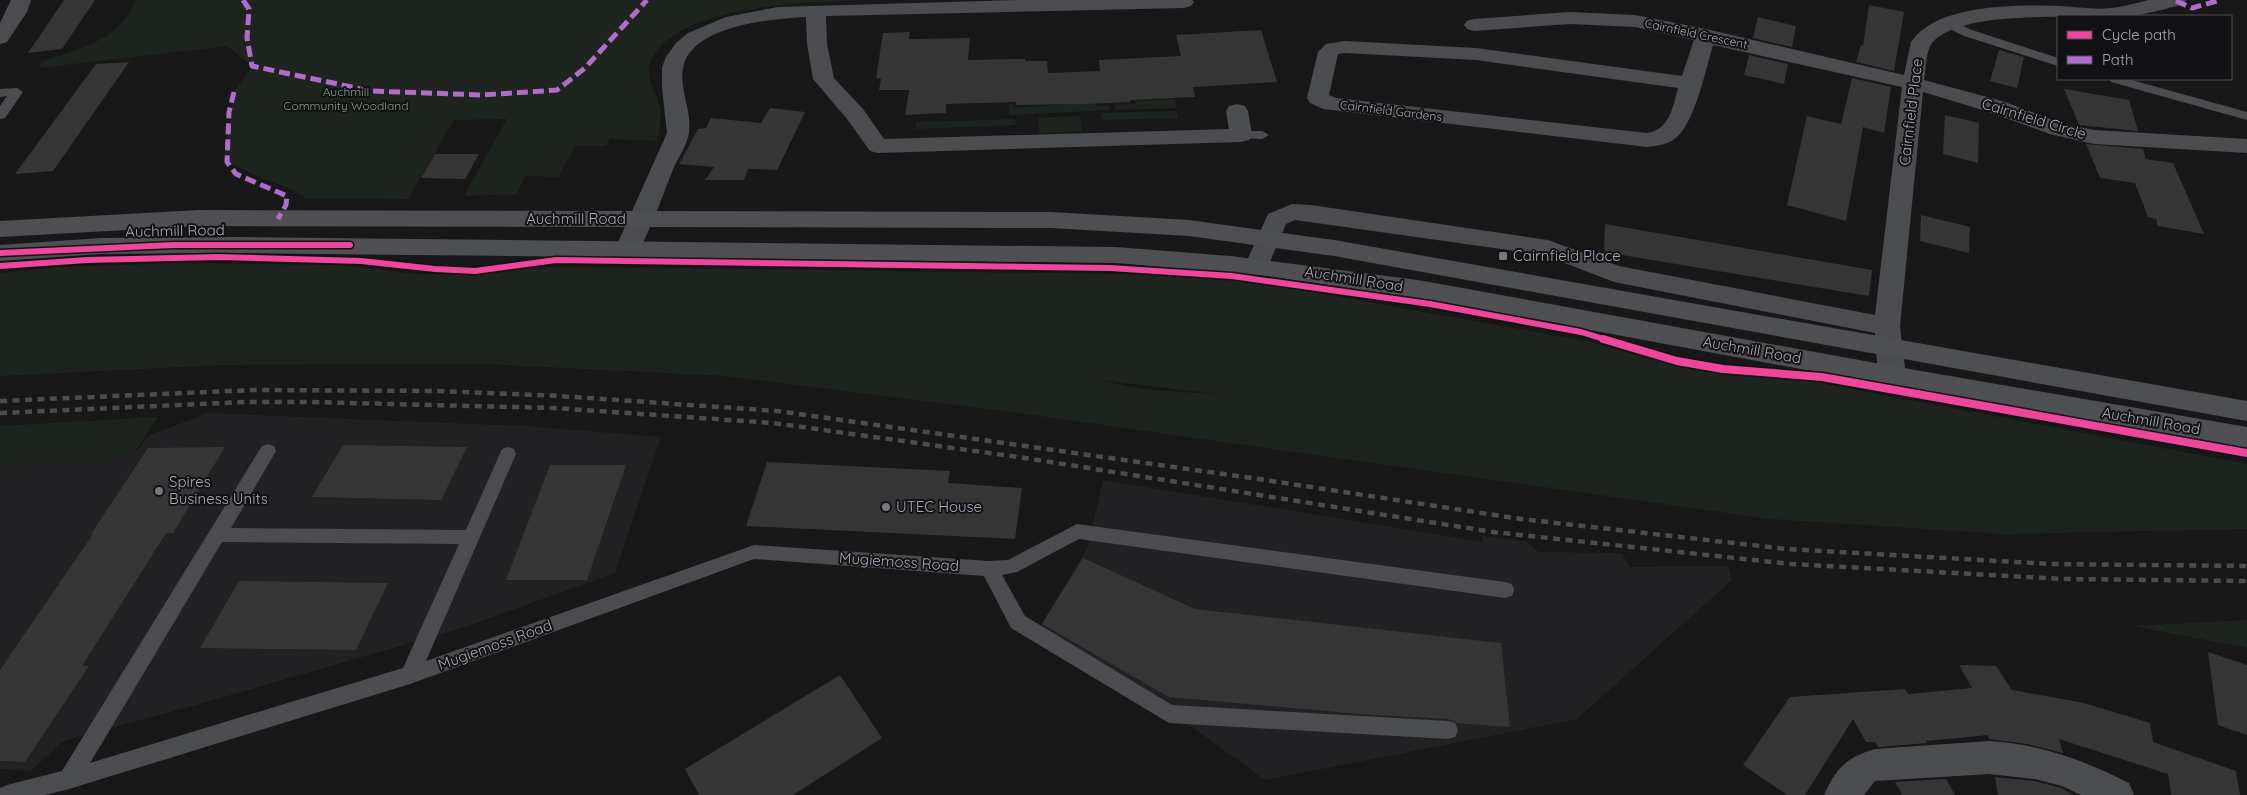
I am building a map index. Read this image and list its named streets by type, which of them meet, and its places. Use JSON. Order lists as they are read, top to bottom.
{
  "streets": {
    "main road": ["Auchmill Road"],
    "street": [
      "Cairnfield Crescent",
      "Cairnfield Gardens",
      "Cairnfield Place",
      "Cairnfield Circle"
    ],
    "lane": ["Mugiemoss Road"]
  },
  "crossings": [
    ["Cairnfield Crescent", "Cairnfield Gardens"],
    ["Cairnfield Crescent", "Cairnfield Place"],
    ["Cairnfield Crescent", "Cairnfield Circle"],
    ["Cairnfield Place", "Cairnfield Circle"],
    ["Cairnfield Place", "Auchmill Road"]
  ],
  "parks": ["Auchmill Community Woodland"],
  "places": {
    "transit": ["Cairnfield Place"],
    "other": ["Spires Business Units", "UTEC House"]
  },
  "legend": ["Cycle path", "Path"]
}
